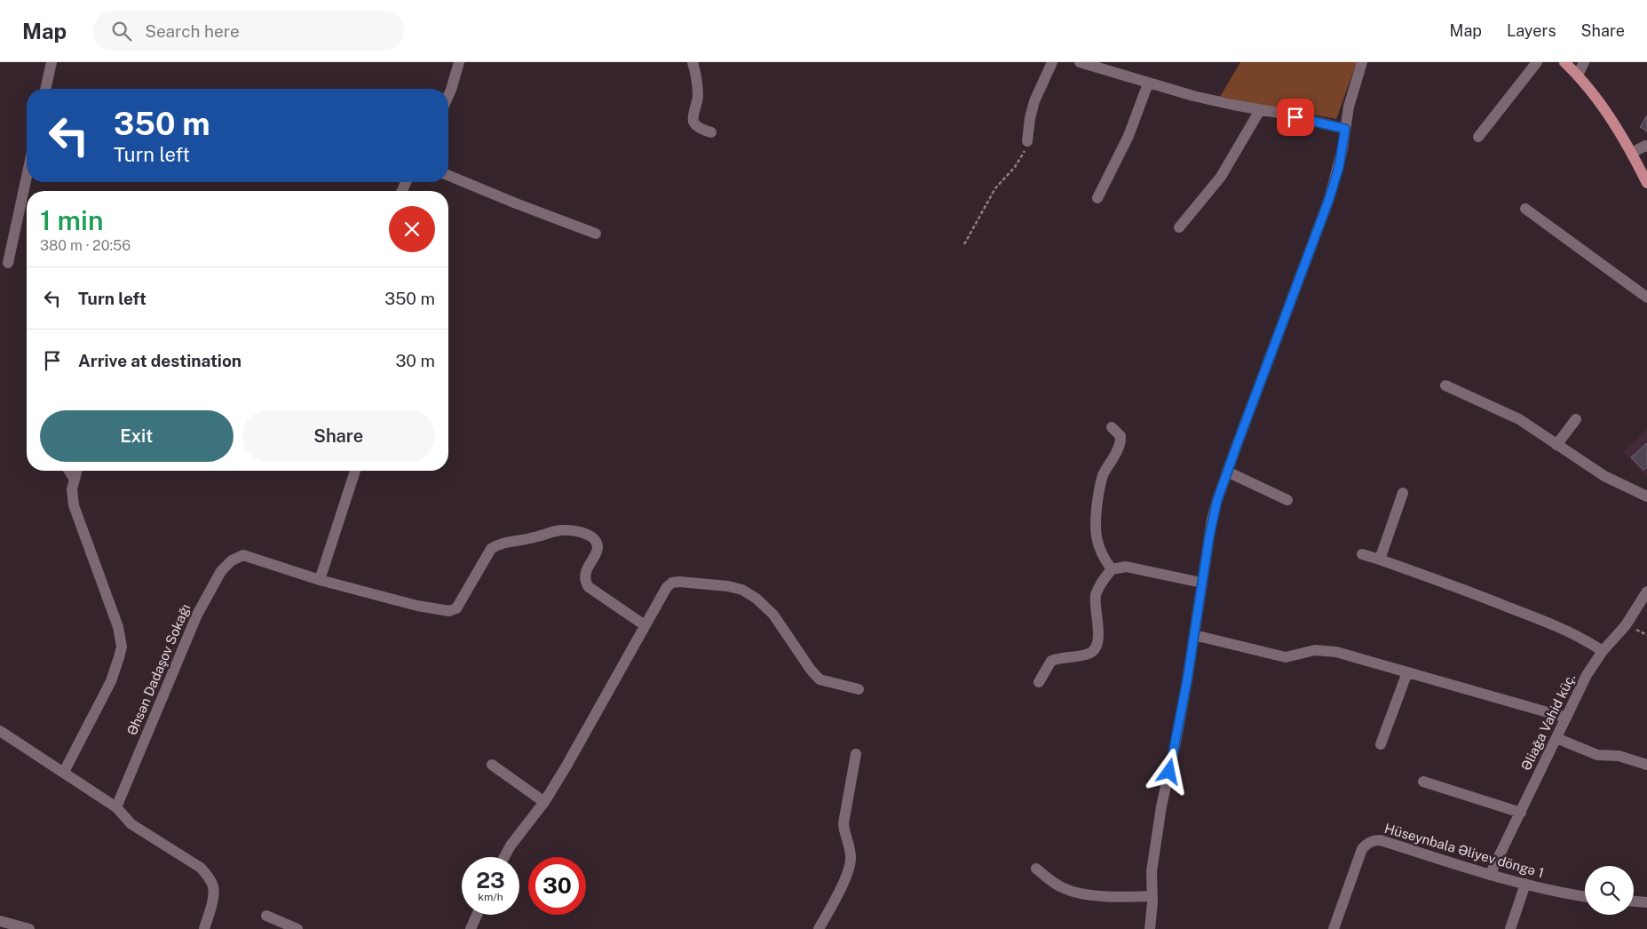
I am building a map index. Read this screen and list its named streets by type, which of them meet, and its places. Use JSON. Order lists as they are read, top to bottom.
{
  "streets": {
    "street": ["Əhsən Dadaşov Sokağı", "Əliağa Vahid küç.", "Hüseynbala Əliyev döngə 1"]
  },
  "crossings": [
    ["Əliağa Vahid küç.", "Hüseynbala Əliyev döngə 1"]
  ],
  "page": {
    "header": "Map",
    "search": "Search here",
    "nav": ["Map", "Layers", "Share"],
    "turn": ["350 m", "Turn left"],
    "heading": ["1 min", "380 m · 20:56"],
    "list": [
      {
        "name": "Turn left",
        "value": "350 m"
      },
      {
        "name": "Arrive at destination",
        "value": "30 m"
      }
    ],
    "buttons": ["Exit", "Share"],
    "speed": "23 km/h",
    "limit": "30"
  }
}
